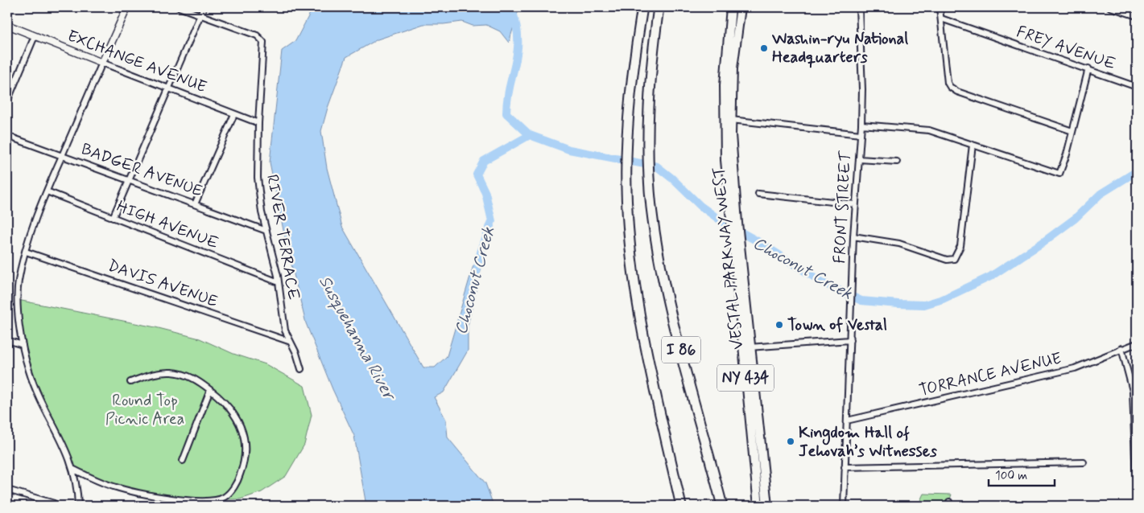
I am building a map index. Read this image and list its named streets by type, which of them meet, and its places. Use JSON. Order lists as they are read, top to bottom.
{
  "streets": {
    "highway": ["I 86"],
    "main road": ["VESTAL PARKWAY WEST", "NY 434"],
    "street": [
      "FREY AVENUE",
      "EXCHANGE AVENUE",
      "BADGER AVENUE",
      "FRONT STREET",
      "HIGH AVENUE",
      "RIVER TERRACE",
      "DAVIS AVENUE",
      "TORRANCE AVENUE"
    ]
  },
  "crossings": [
    ["EXCHANGE AVENUE", "RIVER TERRACE"],
    ["BADGER AVENUE", "RIVER TERRACE"],
    ["FRONT STREET", "TORRANCE AVENUE"],
    ["HIGH AVENUE", "RIVER TERRACE"],
    ["RIVER TERRACE", "DAVIS AVENUE"]
  ],
  "water": ["Choconut Creek", "Susquehanna River"],
  "parks": ["Round Top Picnic Area"],
  "places": ["Washin-ryu National Headquarters", "Town of Vestal", "Kingdom Hall of Jehovah’s Witnesses"],
  "scale_bar": "100 m"
}
